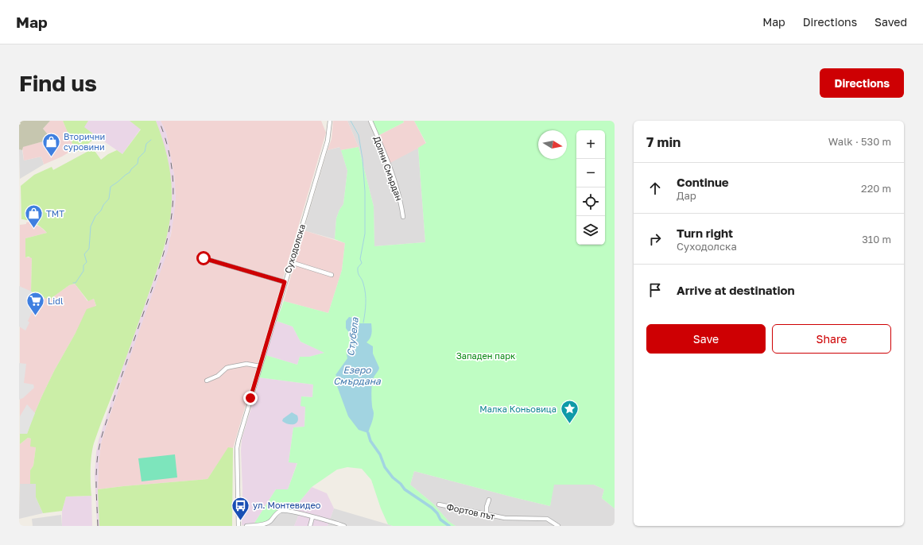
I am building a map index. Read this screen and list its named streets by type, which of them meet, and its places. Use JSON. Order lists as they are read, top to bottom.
{
  "streets": {
    "street": ["Долни Смърдан", "Суходолска", "Фортов път"]
  },
  "water": ["Стубела", "Езеро Смърдана"],
  "parks": ["Западен парк"],
  "places": {
    "shop": ["Вторични суровини", "TMT"],
    "supermarket": ["Lidl"],
    "place": ["Малка Коньовица"],
    "bus stop": ["ул. Монтевидео"]
  },
  "north": "right",
  "page": {
    "header": "Map",
    "nav": ["Map", "Directions", "Saved"],
    "buttons": [
      "Directions",
      ["Save", "Share"]
    ],
    "title": "Find us",
    "heading": ["7 min", "Walk · 530 m"],
    "map_buttons": ["+", "−"],
    "list": [
      ["Continue", "Дар", "220 m"],
      ["Turn right", "Суходолска", "310 m"],
      "Arrive at destination"
    ]
  }
}
